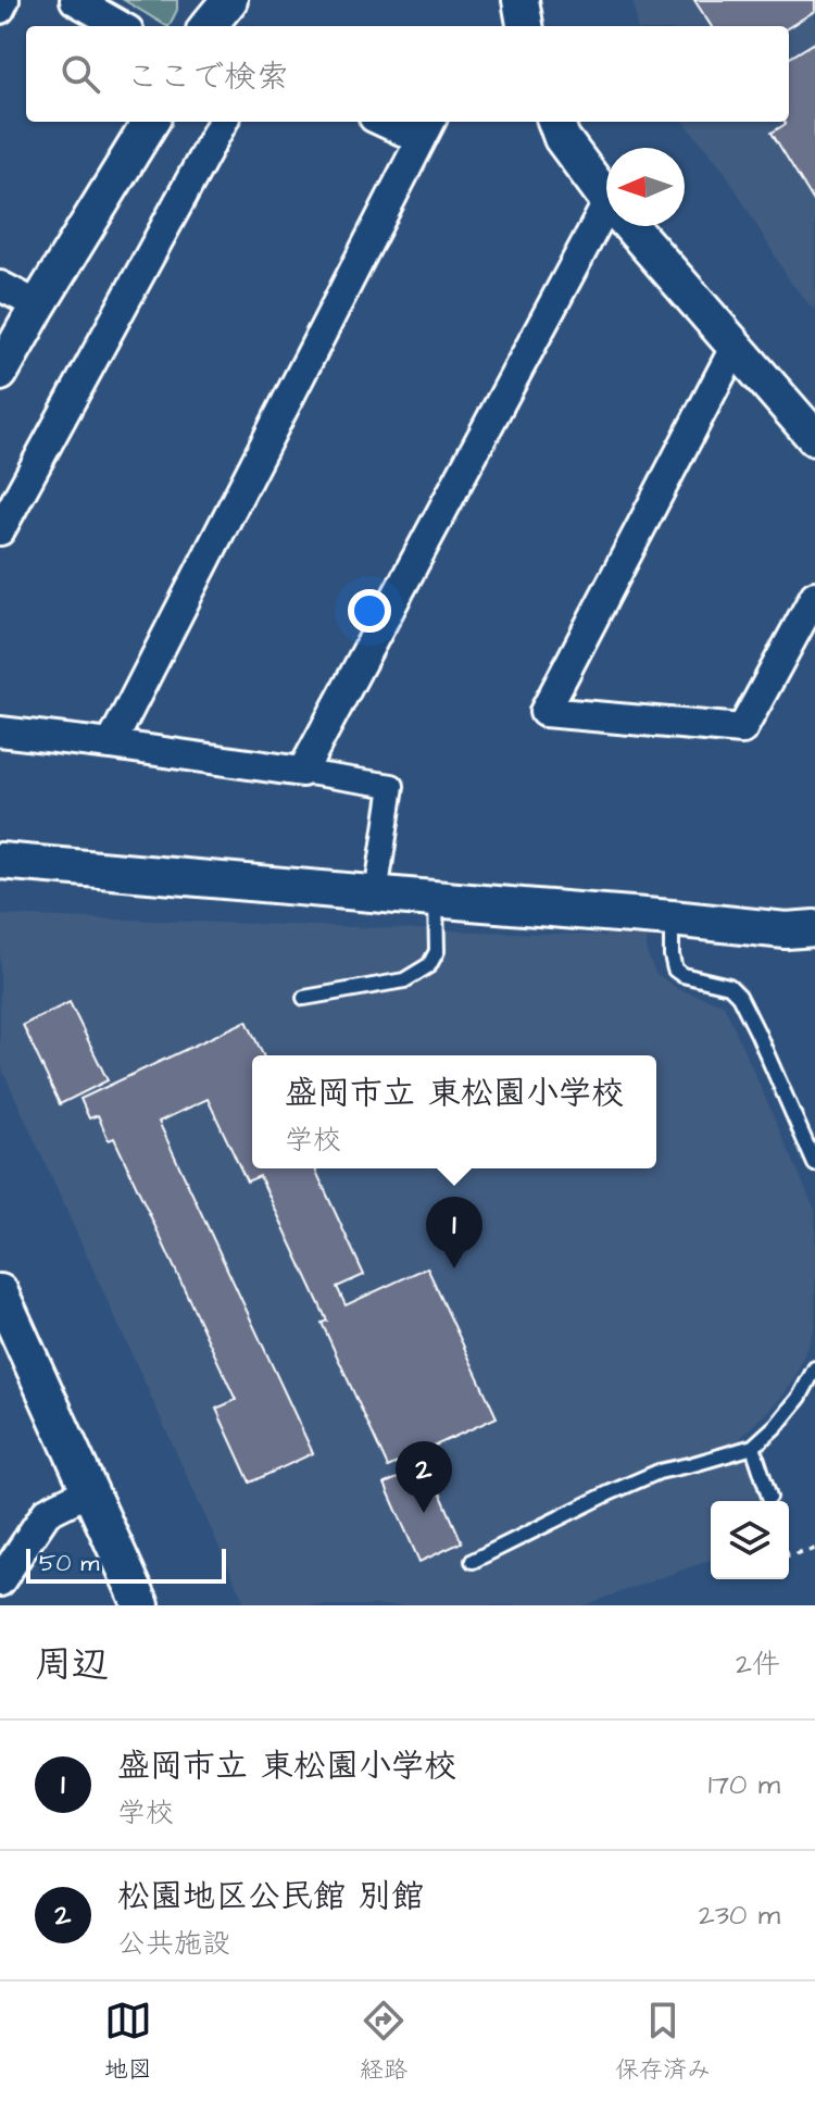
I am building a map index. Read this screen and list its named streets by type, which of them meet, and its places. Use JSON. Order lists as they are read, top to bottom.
{
  "scale_bar": "50 m",
  "north": "left",
  "page": {
    "search": "ここで検索",
    "popup": ["盛岡市立 東松園小学校", "学校"],
    "pins": ["1", "2"],
    "scale": "50 m",
    "heading": ["周辺", "2件"],
    "list": [
      {
        "mark": "1",
        "name": "盛岡市立 東松園小学校",
        "note": "学校",
        "value": "170 m"
      },
      {
        "mark": "2",
        "name": "松園地区公民館 別館",
        "note": "公共施設",
        "value": "230 m"
      }
    ],
    "nav": ["地図", "経路", "保存済み"]
  }
}
